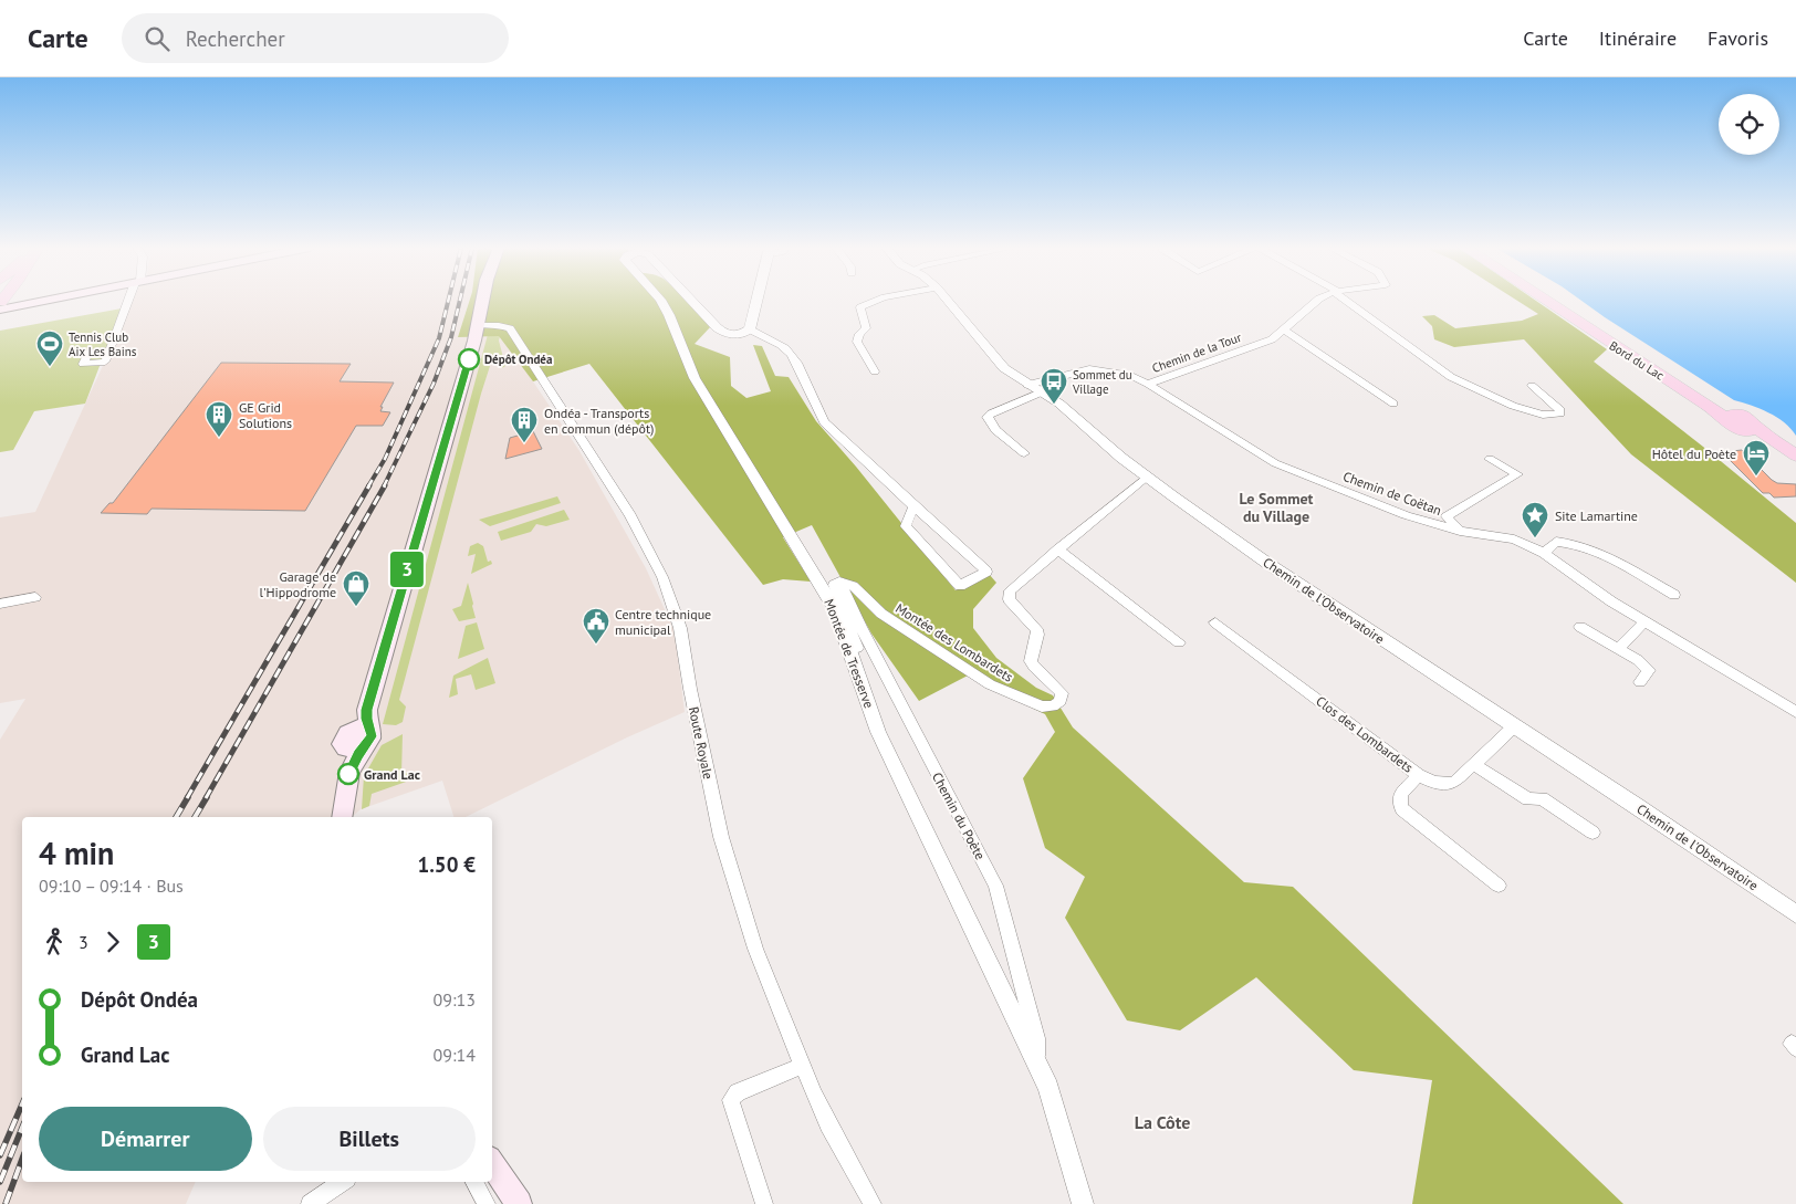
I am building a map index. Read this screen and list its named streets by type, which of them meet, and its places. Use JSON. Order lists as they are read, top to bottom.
{
  "streets": {
    "main road": ["Bord du Lac"],
    "street": [
      "Chemin de la Tour",
      "Chemin de Coëtan",
      "Chemin de l'Observatoire",
      "Montée des Lombardets",
      "Montée de Tresserve",
      "Clos des Lombardets",
      "Route Royale",
      "Chemin du Poète"
    ]
  },
  "crossings": [
    ["Chemin de la Tour", "Chemin de Coëtan"],
    ["Chemin de Coëtan", "Chemin de l'Observatoire"],
    ["Chemin de l'Observatoire", "Montée des Lombardets"],
    ["Chemin de l'Observatoire", "Clos des Lombardets"],
    ["Montée des Lombardets", "Chemin du Poète"],
    ["Montée de Tresserve", "Chemin du Poète"]
  ],
  "districts": ["Le Sommet du Village", "La Côte"],
  "places": {
    "other": ["Dépôt Ondéa", "Grand Lac"],
    "sports": ["Tennis Club Aix Les Bains"],
    "bus stop": ["Sommet du Village"],
    "building": ["GE Grid Solutions", "Ondéa - Transports en commun (dépôt)"],
    "hotel": ["Hôtel du Poète"],
    "place": ["Site Lamartine"],
    "shop": ["Garage de l'Hippodrome"],
    "public building": ["Centre technique municipal"]
  },
  "lines": ["bus line 3"],
  "page": {
    "header": "Carte",
    "search": "Rechercher",
    "nav": ["Carte", "Itinéraire", "Favoris"],
    "on_map": "3",
    "heading": ["4 min", "09:10 – 09:14 · Bus", "1.50 €"],
    "legs": ["3", "3"],
    "list": [
      {
        "name": "Dépôt Ondéa",
        "value": "09:13"
      },
      {
        "name": "Grand Lac",
        "value": "09:14"
      }
    ],
    "buttons": ["Démarrer", "Billets"]
  }
}
